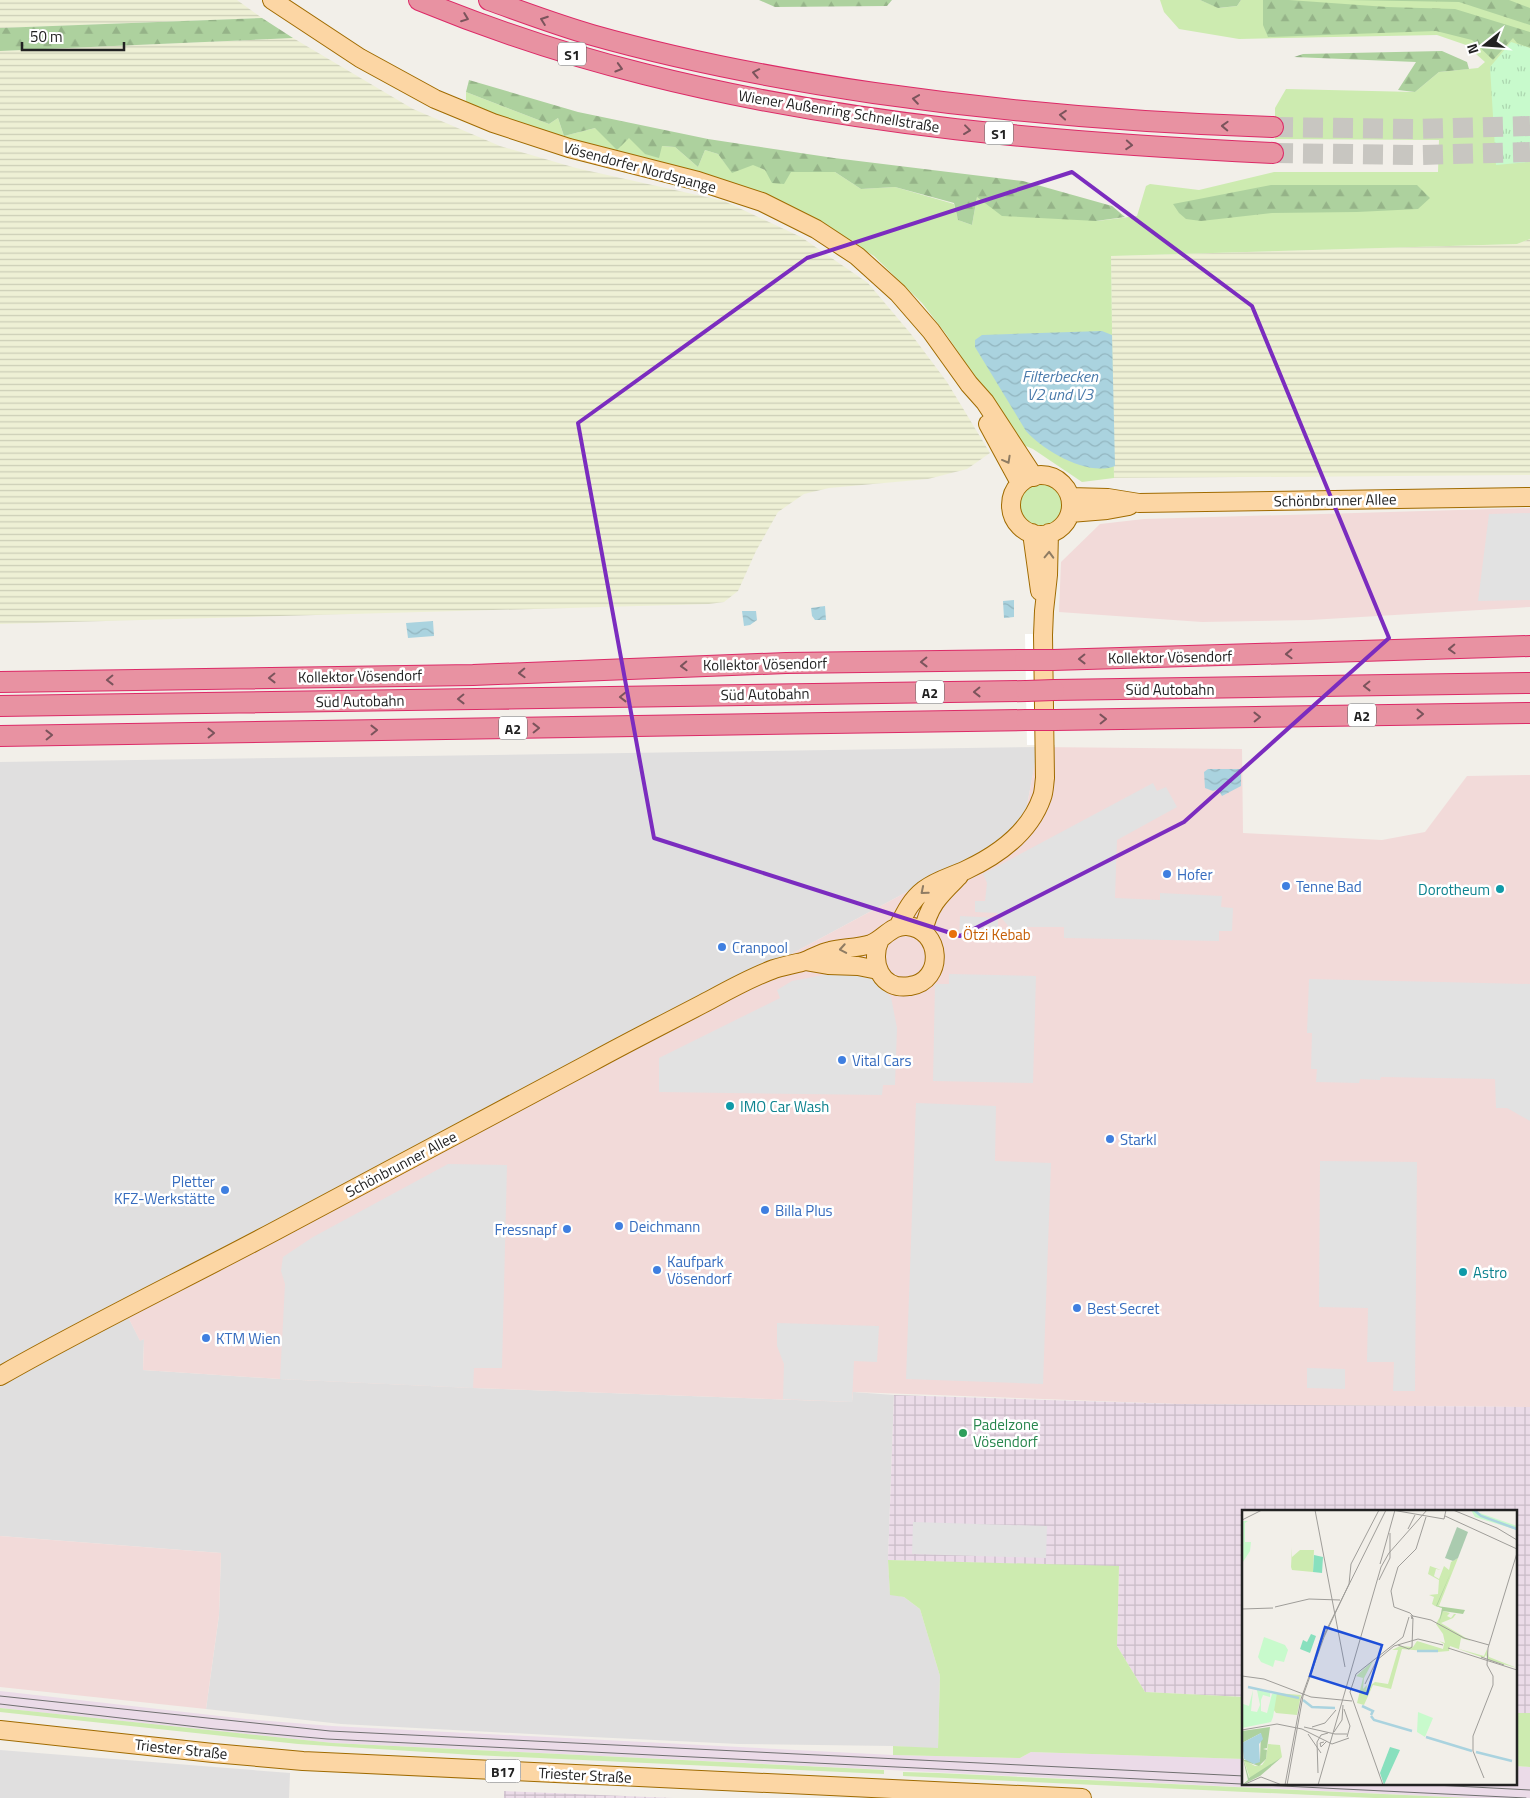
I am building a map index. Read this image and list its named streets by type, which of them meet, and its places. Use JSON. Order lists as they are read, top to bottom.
{
  "streets": {
    "highway": [
      "S1",
      "Wiener Außenring Schnellstraße",
      "Kollektor Vösendorf",
      "Süd Autobahn",
      "A2"
    ],
    "main road": [
      "Vösendorfer Nordspange",
      "Schönbrunner Allee",
      "Triester Straße",
      "B17"
    ]
  },
  "crossings": [
    ["Vösendorfer Nordspange", "Schönbrunner Allee"]
  ],
  "one_way": ["Kollektor Vösendorf"],
  "water": ["Filterbecken V2 und V3"],
  "places": [
    "Hofer",
    "Tenne Bad",
    "Dorotheum",
    "Ötzi Kebab",
    "Cranpool",
    "Vital Cars",
    "IMO Car Wash",
    "Starkl",
    "Pletter KFZ-Werkstätte",
    "Billa Plus",
    "Deichmann",
    "Fressnapf",
    "Kaufpark Vösendorf",
    "Astro",
    "Best Secret",
    "KTM Wien",
    "Padelzone Vösendorf"
  ],
  "scale_bar": "50 m",
  "north": "left"
}
